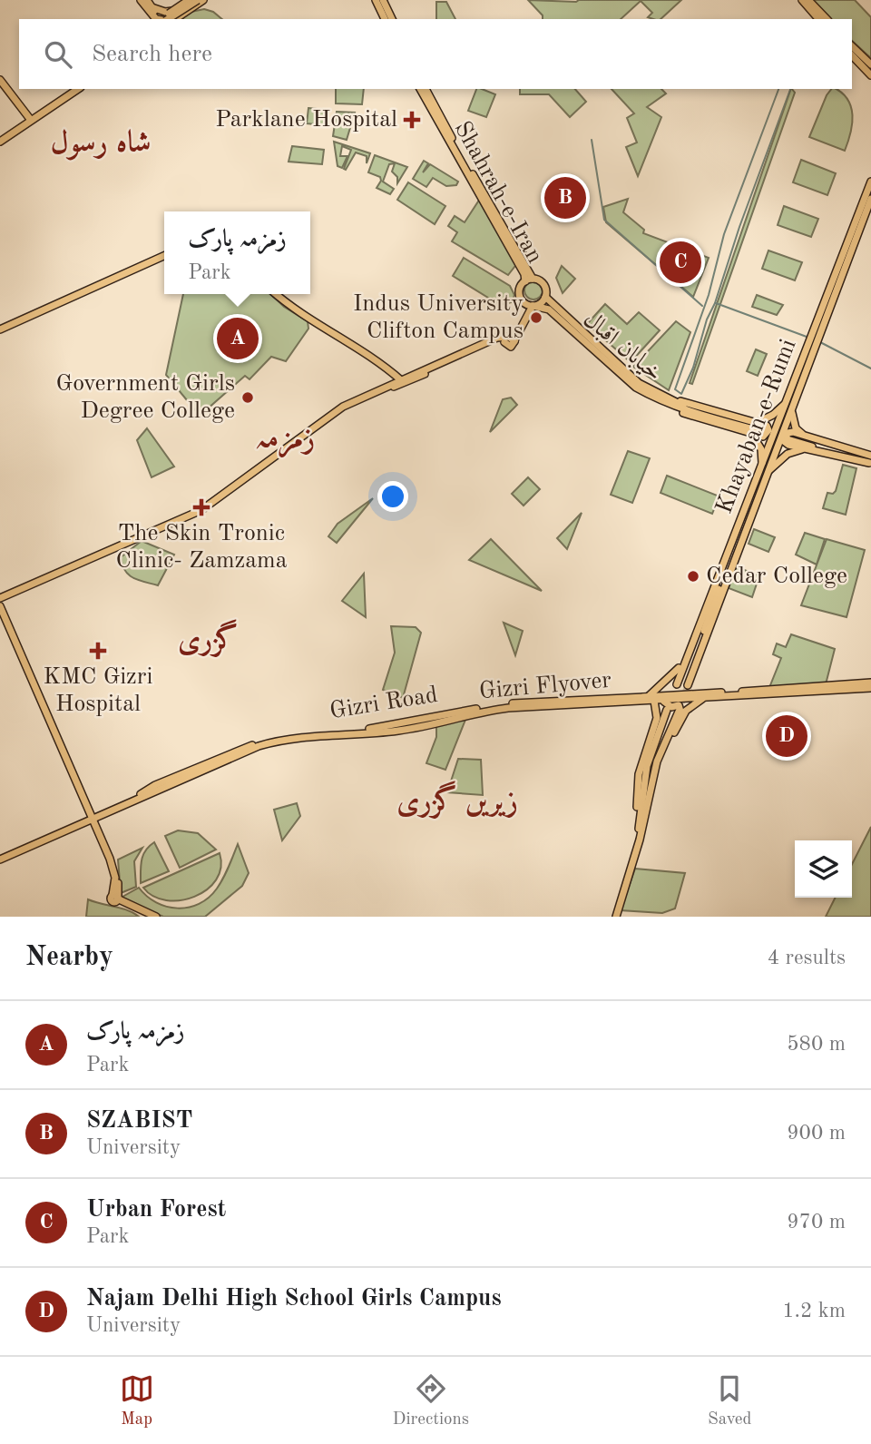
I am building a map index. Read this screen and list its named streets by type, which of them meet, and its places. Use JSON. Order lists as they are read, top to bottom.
{
  "streets": {
    "main road": [
      "Shahrah-e-Iran",
      "خیابان اقبال",
      "Khayaban-e-Rumi",
      "Gizri Flyover",
      "Gizri Road"
    ]
  },
  "crossings": [
    ["Gizri Flyover", "Gizri Road"]
  ],
  "districts": [
    "شاہ رسول",
    "زمزمہ",
    "گزری",
    "زیریں گزری"
  ],
  "places": {
    "health": ["Parklane Hospital", "The Skin Tronic Clinic- Zamzama", "KMC Gizri Hospital"],
    "other": ["Indus University Clifton Campus", "Government Girls Degree College", "Cedar College"]
  },
  "page": {
    "search": "Search here",
    "pins": [
      "B",
      "C",
      "A",
      "D"
    ],
    "popup": ["زمزمہ پارک", "Park"],
    "heading": ["Nearby", "4 results"],
    "list": [
      {
        "mark": "A",
        "name": "زمزمہ پارک",
        "note": "Park",
        "value": "580 m"
      },
      {
        "mark": "B",
        "name": "SZABIST",
        "note": "University",
        "value": "900 m"
      },
      {
        "mark": "C",
        "name": "Urban Forest",
        "note": "Park",
        "value": "970 m"
      },
      {
        "mark": "D",
        "name": "Najam Delhi High School Girls Campus",
        "note": "University",
        "value": "1.2 km"
      }
    ],
    "nav": ["Map", "Directions", "Saved"]
  }
}
